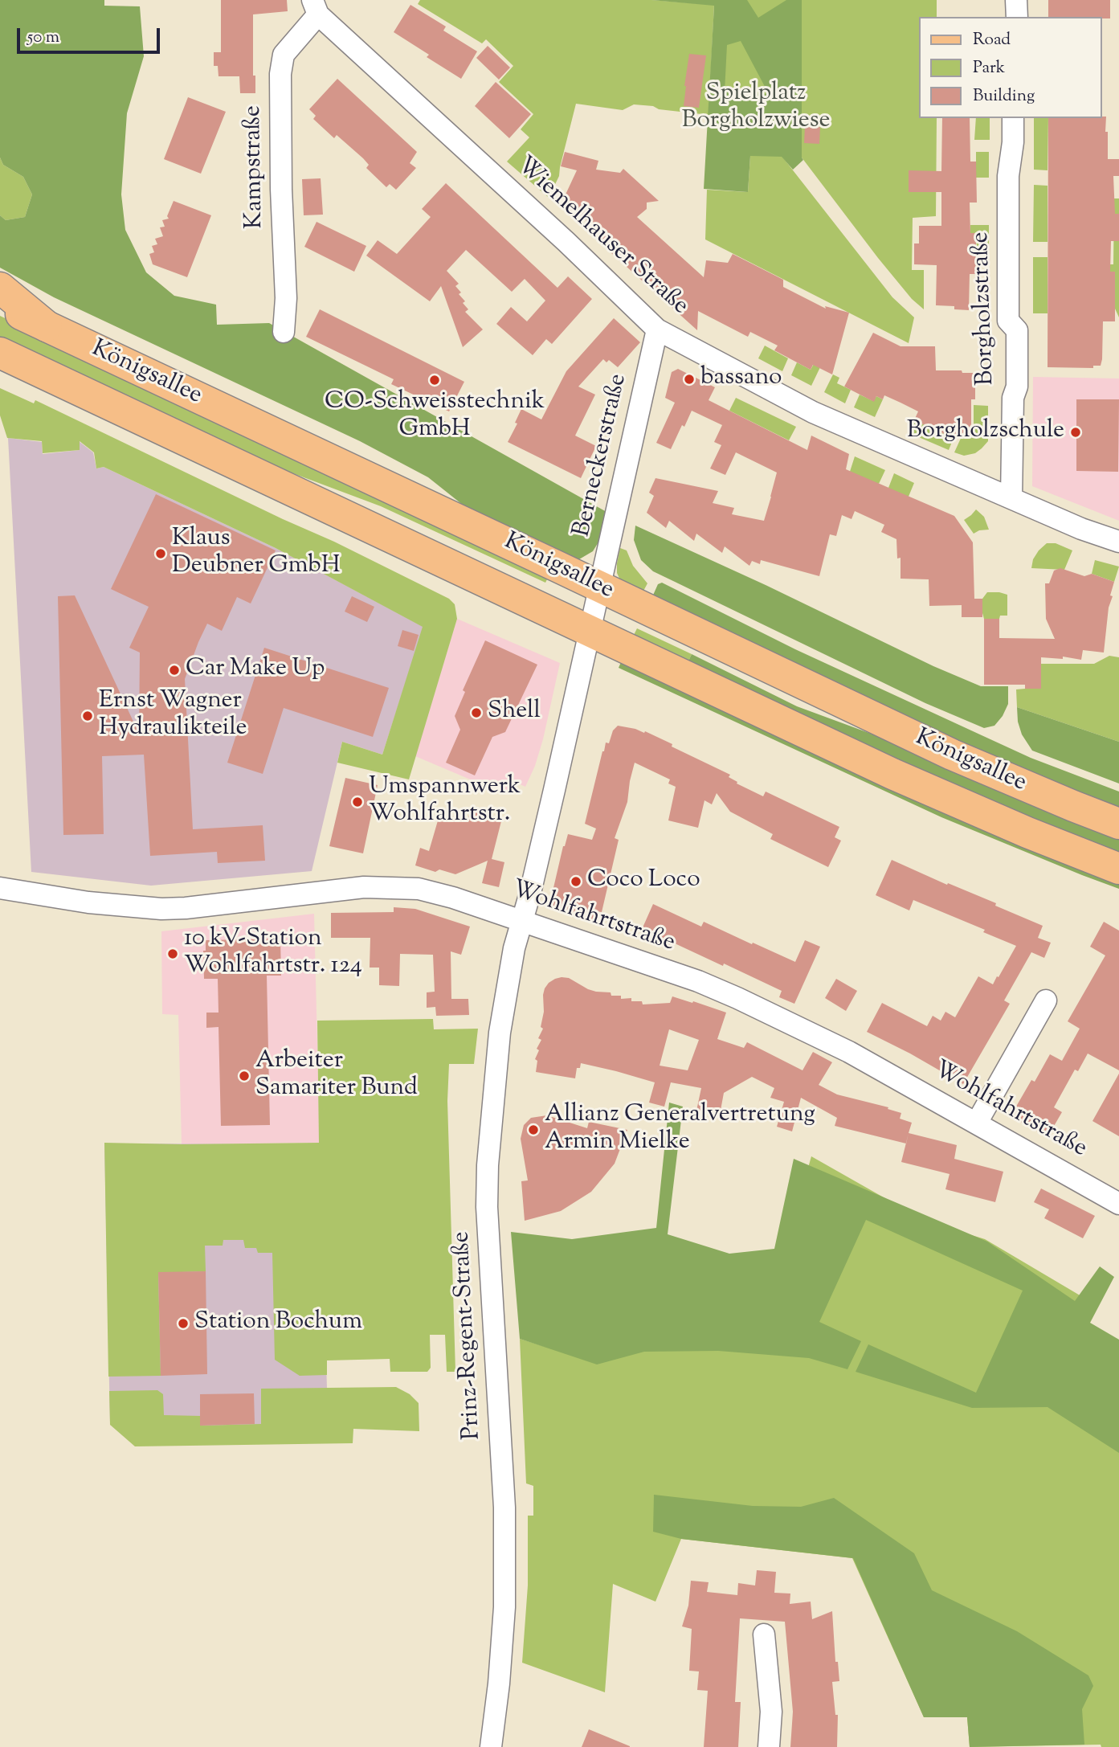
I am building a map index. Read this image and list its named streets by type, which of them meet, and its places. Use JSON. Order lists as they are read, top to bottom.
{
  "streets": {
    "main road": ["Königsallee"],
    "street": [
      "Kampstraße",
      "Wiemelhauser Straße",
      "Borgholzstraße",
      "Berneckerstraße",
      "Wohlfahrtstraße",
      "Prinz-Regent-Straße"
    ]
  },
  "crossings": [
    ["Kampstraße", "Wiemelhauser Straße"],
    ["Wiemelhauser Straße", "Borgholzstraße"],
    ["Wiemelhauser Straße", "Berneckerstraße"],
    ["Königsallee", "Berneckerstraße"],
    ["Berneckerstraße", "Wohlfahrtstraße"],
    ["Berneckerstraße", "Prinz-Regent-Straße"],
    ["Wohlfahrtstraße", "Prinz-Regent-Straße"]
  ],
  "parks": ["Spielplatz Borgholzwiese"],
  "places": [
    "bassano",
    "CO-Schweisstechnik GmbH",
    "Borgholzschule",
    "Klaus Deubner GmbH",
    "Car Make Up",
    "Shell",
    "Ernst Wagner Hydraulikteile",
    "Umspannwerk Wohlfahrtstr.",
    "Coco Loco",
    "10 kV-Station Wohlfahrtstr. 124",
    "Arbeiter Samariter Bund",
    "Allianz Generalvertretung Armin Mielke",
    "Station Bochum"
  ],
  "legend": ["Road", "Park", "Building"],
  "scale_bar": "50 m"
}
